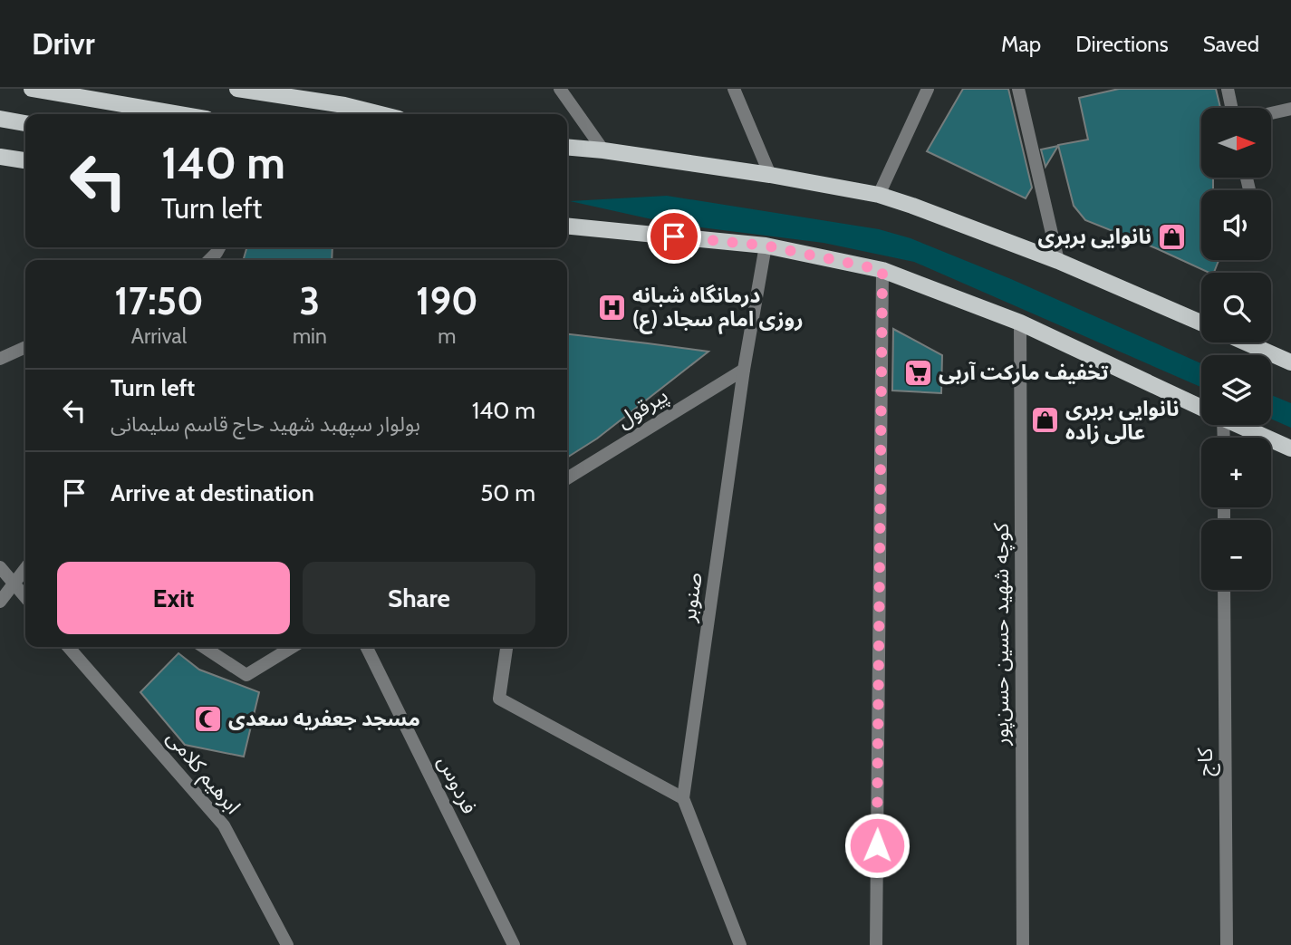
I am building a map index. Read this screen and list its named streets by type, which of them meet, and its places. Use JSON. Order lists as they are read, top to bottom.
{
  "streets": {
    "street": [
      "پیرقول",
      "صنوبر",
      "کوچه شهید حسین حسن‌پور",
      "کاج",
      "ابرهیم کلامی",
      "فردوس"
    ]
  },
  "crossings": [
    ["پیرقول", "صنوبر"]
  ],
  "places": {
    "shop": ["نانوایی بربری", "نانوایی بربری عالی زاده"],
    "hospital": ["درمانگاه شبانه روزی امام سجاد (ع)"],
    "supermarket": ["تخفیف مارکت آربی"],
    "mosque": ["مسجد جعفریه سعدی"]
  },
  "north": "right",
  "page": {
    "header": "Drivr",
    "nav": ["Map", "Directions", "Saved"],
    "map_buttons": ["+", "−"],
    "turn": ["140 m", "Turn left"],
    "eta": [
      "17:50",
      "Arrival",
      "3",
      "min",
      "190",
      "m"
    ],
    "list": [
      {
        "name": "Turn left",
        "note": "بولوار سپهبد شهید حاج قاسم سلیمانی",
        "value": "140 m"
      },
      {
        "name": "Arrive at destination",
        "value": "50 m"
      }
    ],
    "buttons": ["Exit", "Share"]
  }
}
